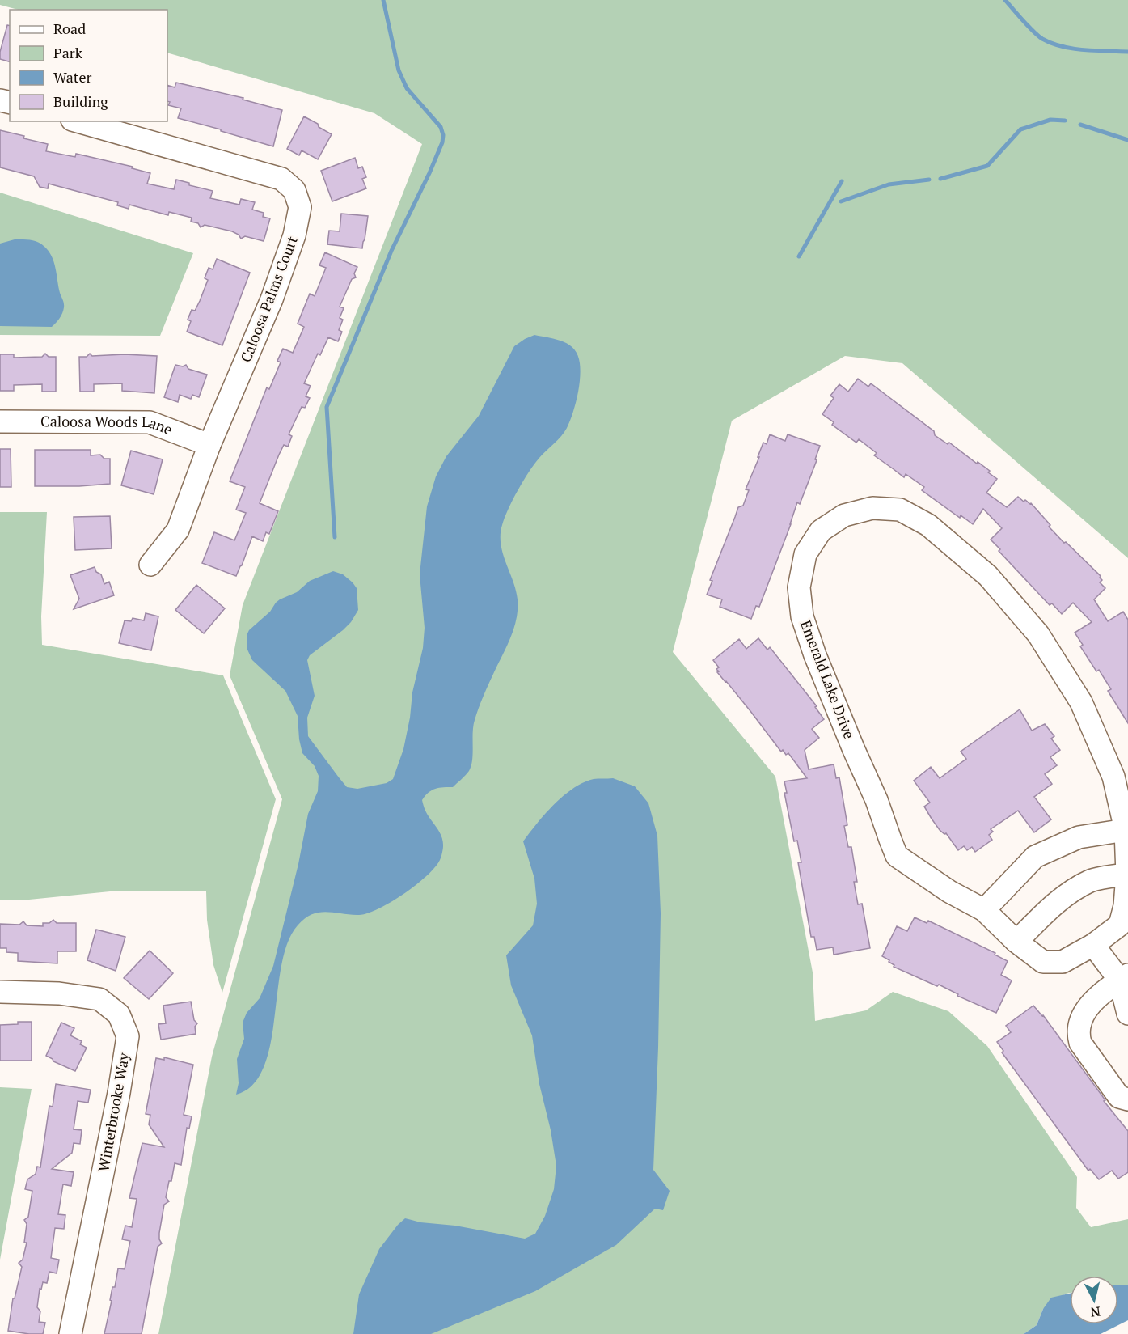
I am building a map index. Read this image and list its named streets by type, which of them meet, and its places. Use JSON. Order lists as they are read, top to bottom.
{
  "streets": {
    "street": [
      "Caloosa Palms Court",
      "Caloosa Woods Lane",
      "Emerald Lake Drive",
      "Winterbrooke Way"
    ]
  },
  "crossings": [
    ["Caloosa Palms Court", "Caloosa Woods Lane"]
  ],
  "legend": [
    "Road",
    "Park",
    "Water",
    "Building"
  ],
  "north": "bottom"
}
